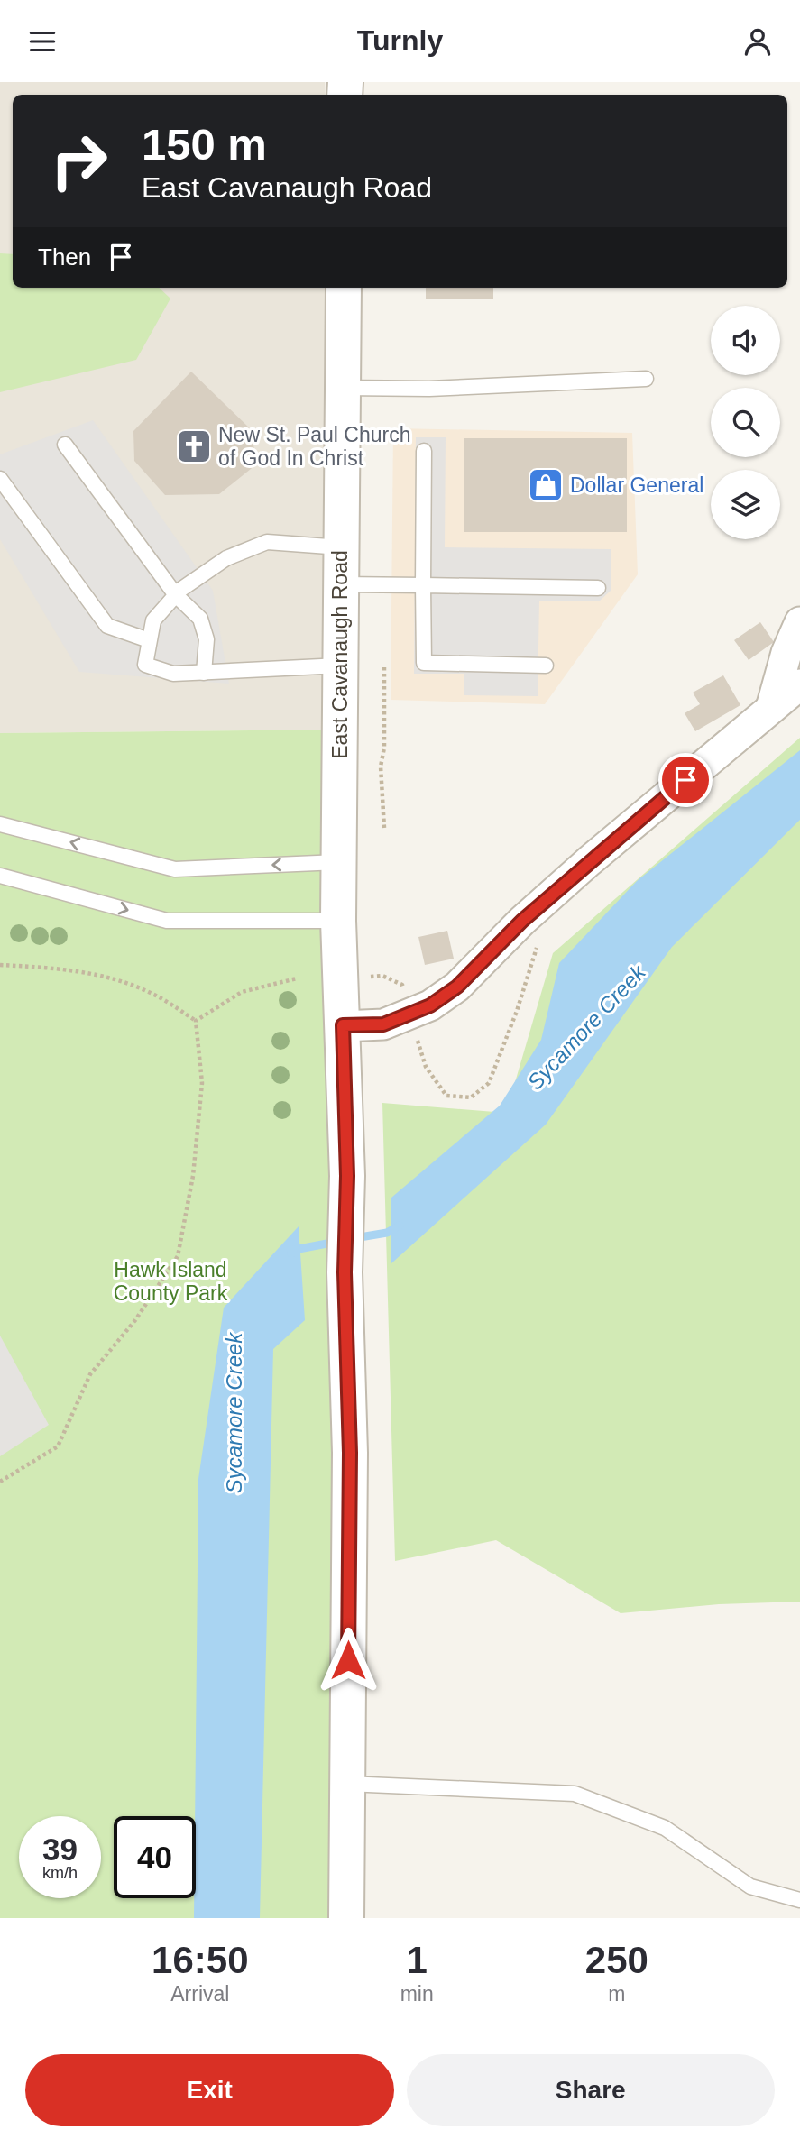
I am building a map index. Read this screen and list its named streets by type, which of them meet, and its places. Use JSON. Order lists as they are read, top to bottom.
{
  "streets": {
    "street": ["East Cavanaugh Road"]
  },
  "water": ["Sycamore Creek"],
  "parks": ["Hawk Island County Park"],
  "places": {
    "church": ["New St. Paul Church of God In Christ"],
    "shop": ["Dollar General"]
  },
  "page": {
    "header": "Turnly",
    "turn": ["150 m", "East Cavanaugh Road"],
    "then": "Then",
    "speed": "39 km/h",
    "limit": "40",
    "eta": [
      "16:50",
      "Arrival",
      "1",
      "min",
      "250",
      "m"
    ],
    "buttons": ["Exit", "Share"]
  }
}
